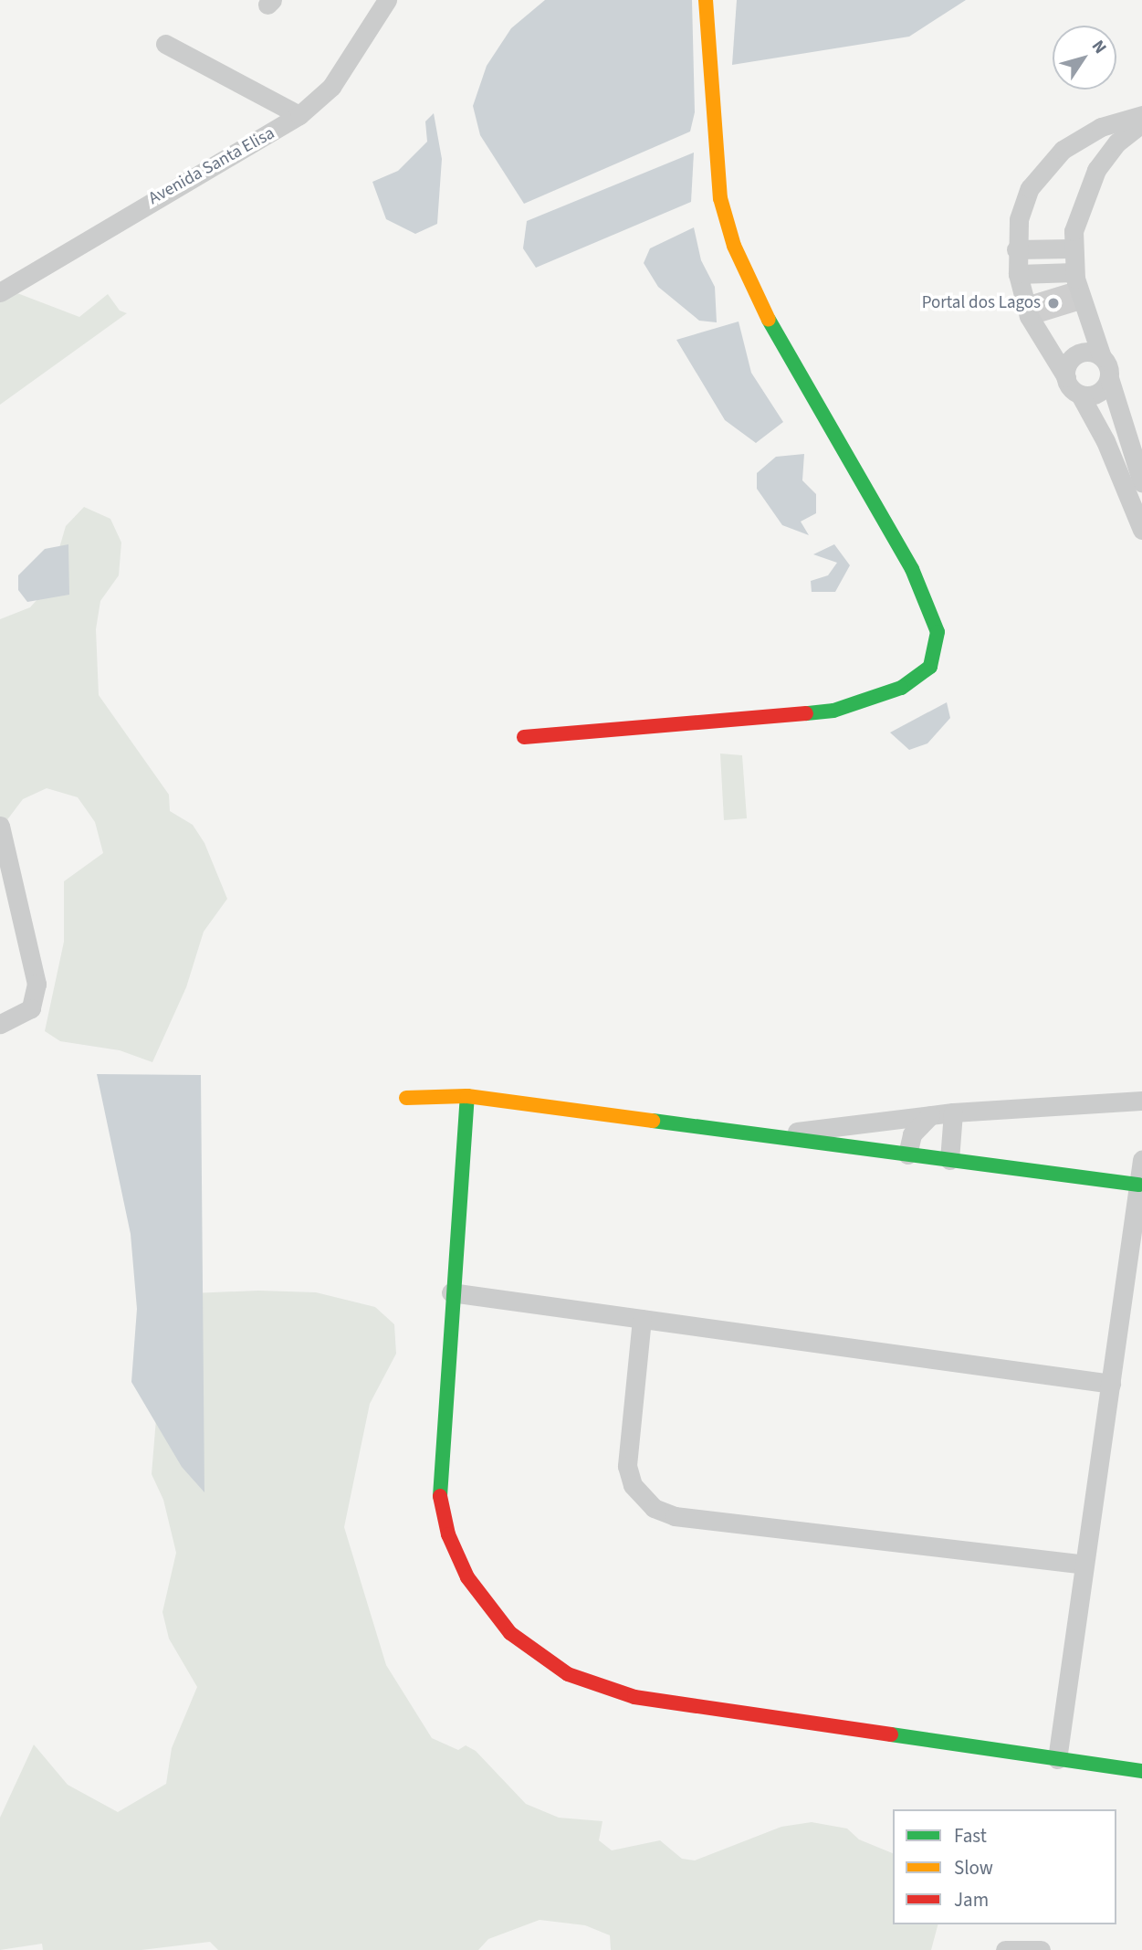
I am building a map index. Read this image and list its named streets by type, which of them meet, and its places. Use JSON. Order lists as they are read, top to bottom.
{
  "streets": {
    "street": ["Avenida Santa Elisa"]
  },
  "places": ["Portal dos Lagos"],
  "legend": ["Fast", "Slow", "Jam"],
  "north": "top right"
}
